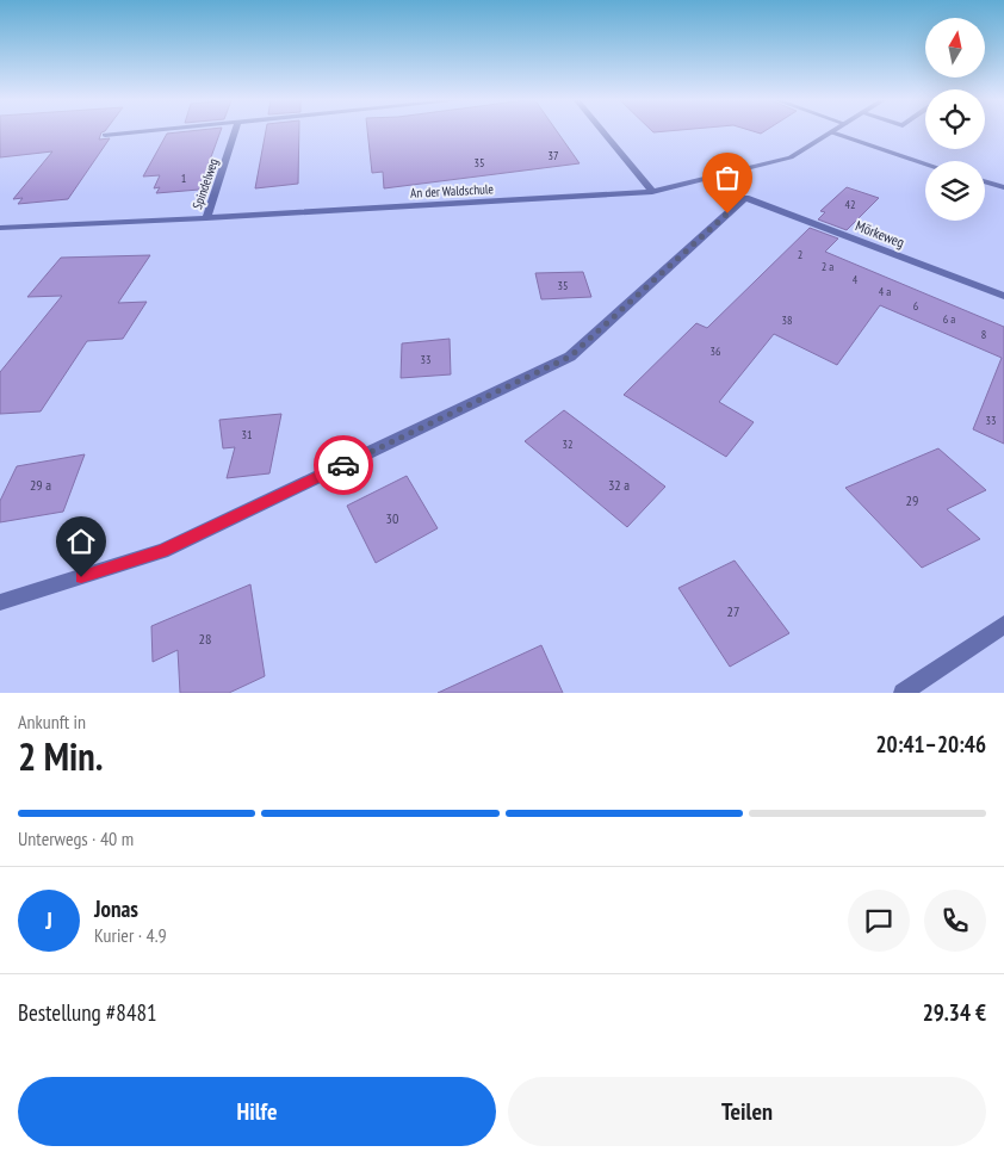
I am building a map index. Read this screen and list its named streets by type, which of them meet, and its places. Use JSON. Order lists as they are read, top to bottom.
{
  "streets": {
    "street": ["Spindelweg", "An der Waldschule", "Mörkeweg"]
  },
  "crossings": [
    ["Spindelweg", "An der Waldschule"]
  ],
  "house_numbers": [
    "37",
    "35",
    "1",
    "42",
    "2",
    "2 a",
    "4",
    "35",
    "4 a",
    "6",
    "6 a",
    "38",
    "8",
    "36",
    "33",
    "33",
    "31",
    "32",
    "29 a",
    "32 a",
    "29",
    "30",
    "27",
    "28"
  ],
  "north": "top",
  "page": {
    "heading": ["2 Min.", "Ankunft in", "20:41–20:46"],
    "panel": [
      "Jonas",
      "Kurier · 4.9",
      "Bestellung #8481",
      "29.34 €"
    ],
    "bar": "Unterwegs · 40 m",
    "round": "J",
    "buttons": ["Hilfe", "Teilen"]
  }
}
